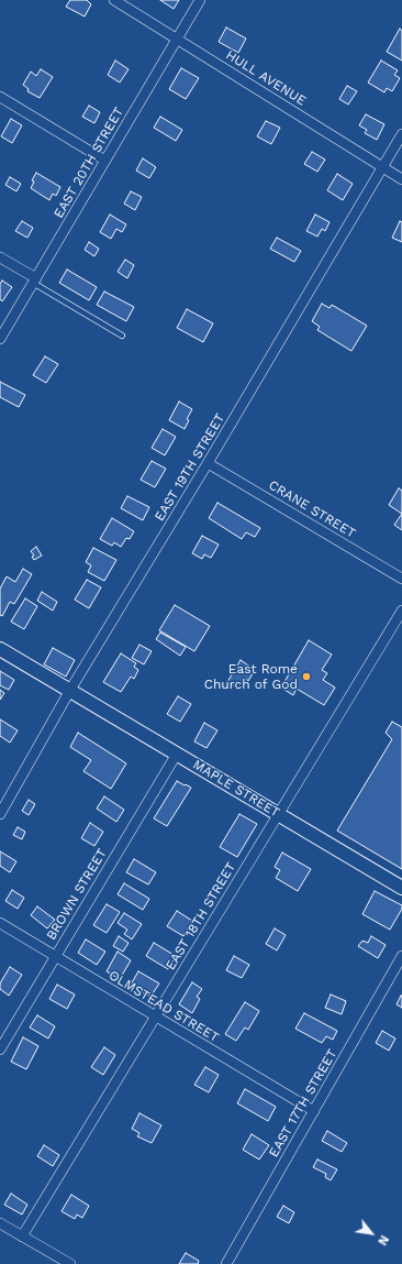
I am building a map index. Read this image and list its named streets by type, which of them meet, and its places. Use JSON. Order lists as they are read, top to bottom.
{
  "streets": {
    "main road": ["MAPLE STREET"],
    "street": [
      "HULL AVENUE",
      "EAST 20TH STREET",
      "EAST 19TH STREET",
      "CRANE STREET",
      "BROWN STREET",
      "EAST 18TH STREET",
      "OLMSTEAD STREET",
      "EAST 17TH STREET"
    ]
  },
  "crossings": [
    ["HULL AVENUE", "EAST 20TH STREET"],
    ["HULL AVENUE", "EAST 19TH STREET"],
    ["EAST 19TH STREET", "CRANE STREET"],
    ["EAST 19TH STREET", "MAPLE STREET"],
    ["MAPLE STREET", "BROWN STREET"],
    ["MAPLE STREET", "EAST 18TH STREET"],
    ["BROWN STREET", "OLMSTEAD STREET"],
    ["EAST 18TH STREET", "OLMSTEAD STREET"],
    ["OLMSTEAD STREET", "EAST 17TH STREET"]
  ],
  "places": ["East Rome Church of God"],
  "north": "bottom right"
}
